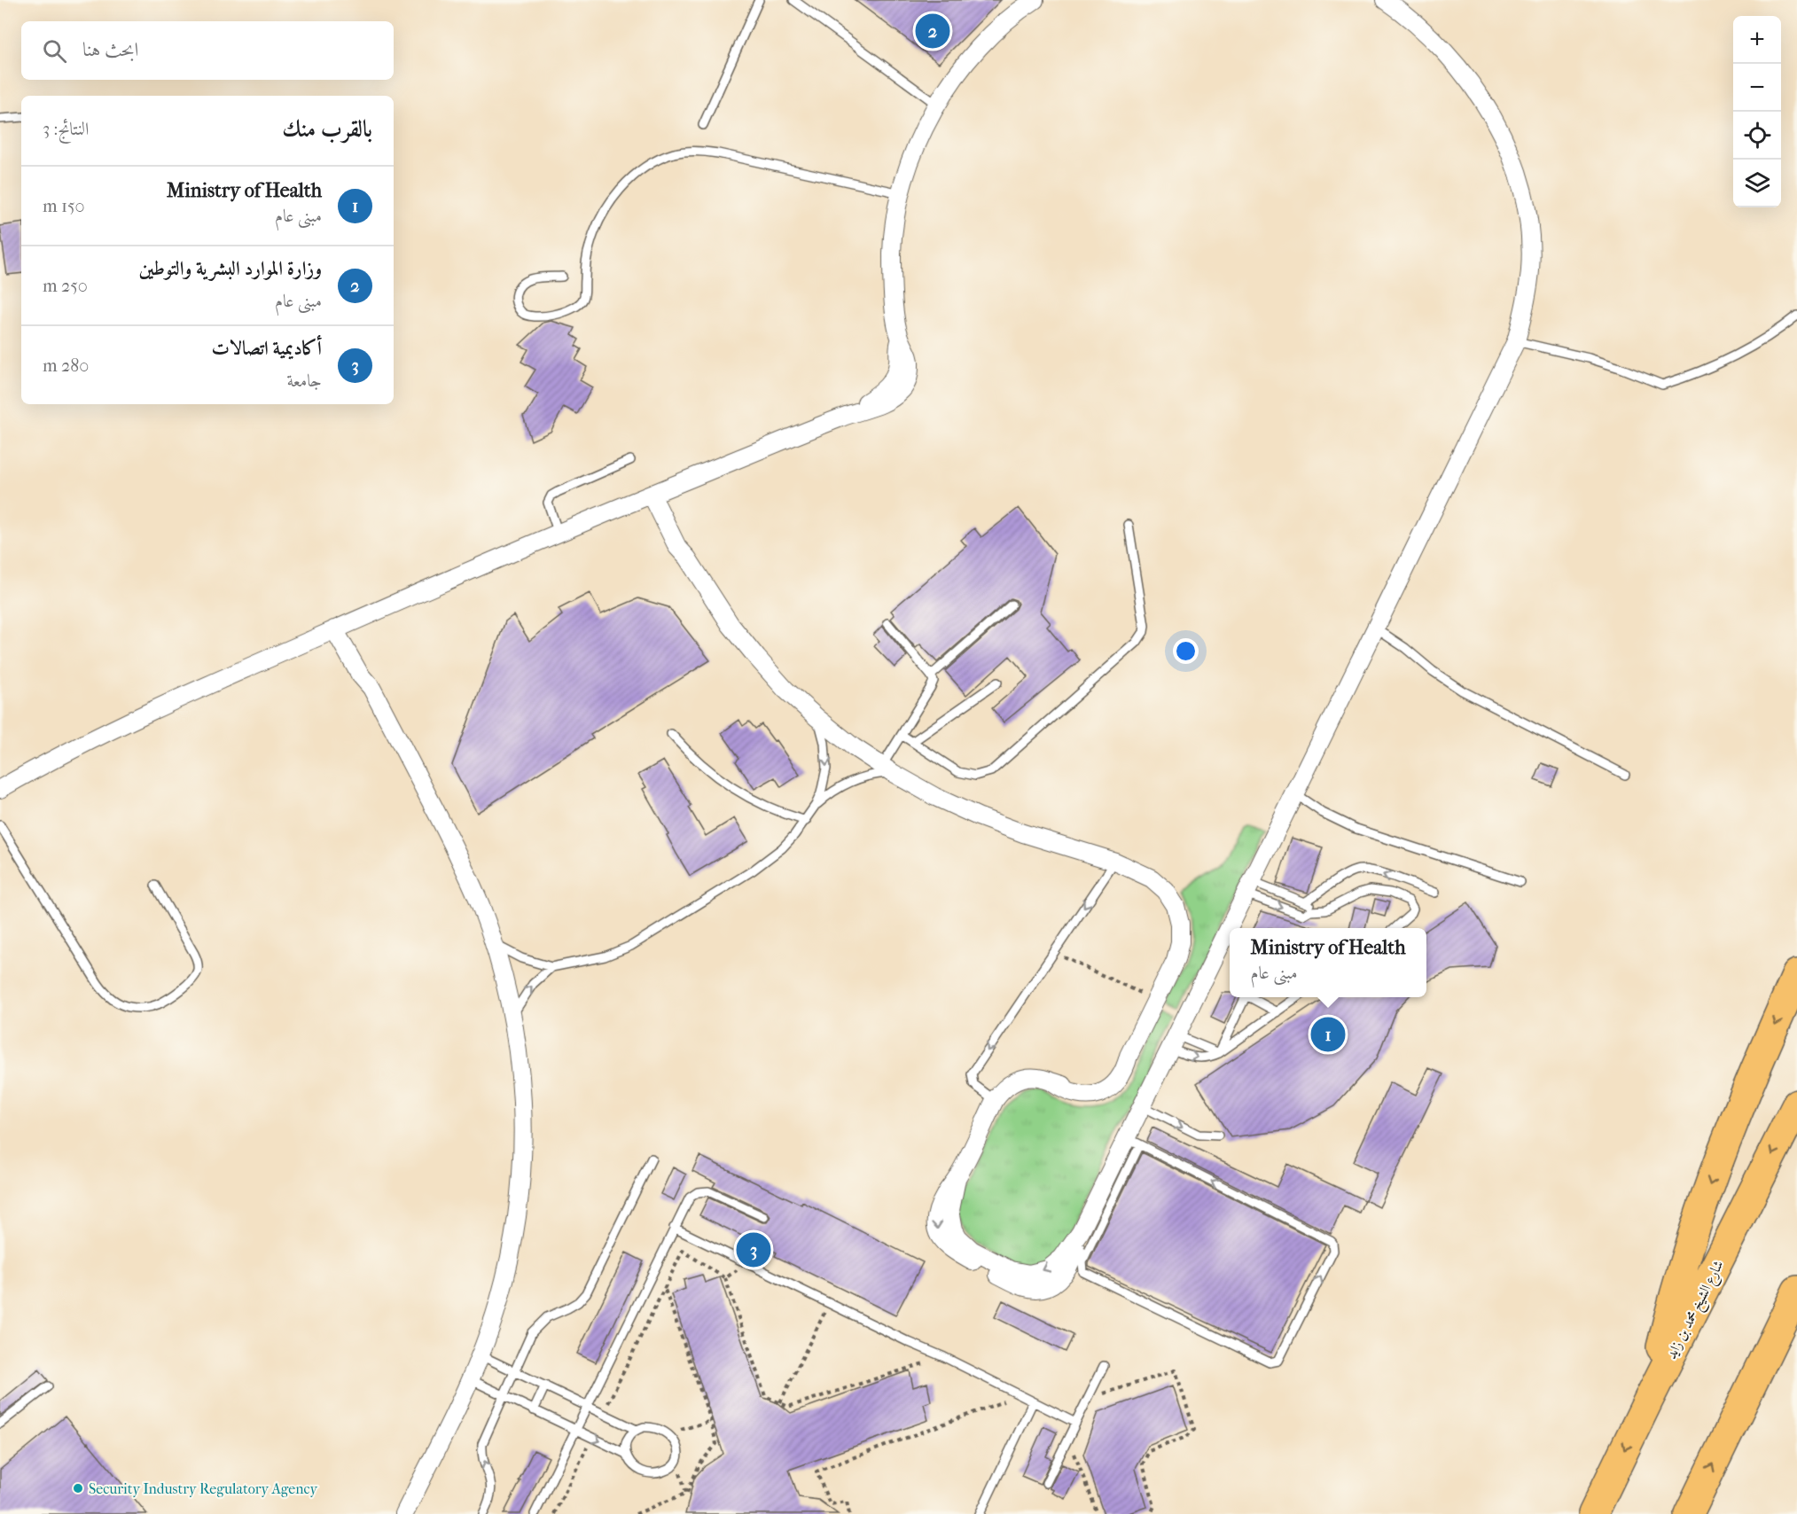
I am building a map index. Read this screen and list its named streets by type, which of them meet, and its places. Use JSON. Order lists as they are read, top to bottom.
{
  "streets": {
    "highway": ["شارع الشيخ محمد بن زايد"]
  },
  "places": ["Security Industry Regulatory Agency"],
  "page": {
    "pins": ["2", "1", "3"],
    "map_buttons": ["+", "−"],
    "search": "ابحث هنا",
    "heading": ["بالقرب منك", "النتائج: 3"],
    "list": [
      {
        "mark": "1",
        "name": "Ministry of Health",
        "note": "مبنى عام",
        "value": "150 m"
      },
      {
        "mark": "2",
        "name": "وزارة الموارد البشرية والتوطين",
        "note": "مبنى عام",
        "value": "250 m"
      },
      {
        "mark": "3",
        "name": "أكاديمية اتصالات",
        "note": "جامعة",
        "value": "280 m"
      }
    ],
    "popup": ["Ministry of Health", "مبنى عام"]
  }
}
